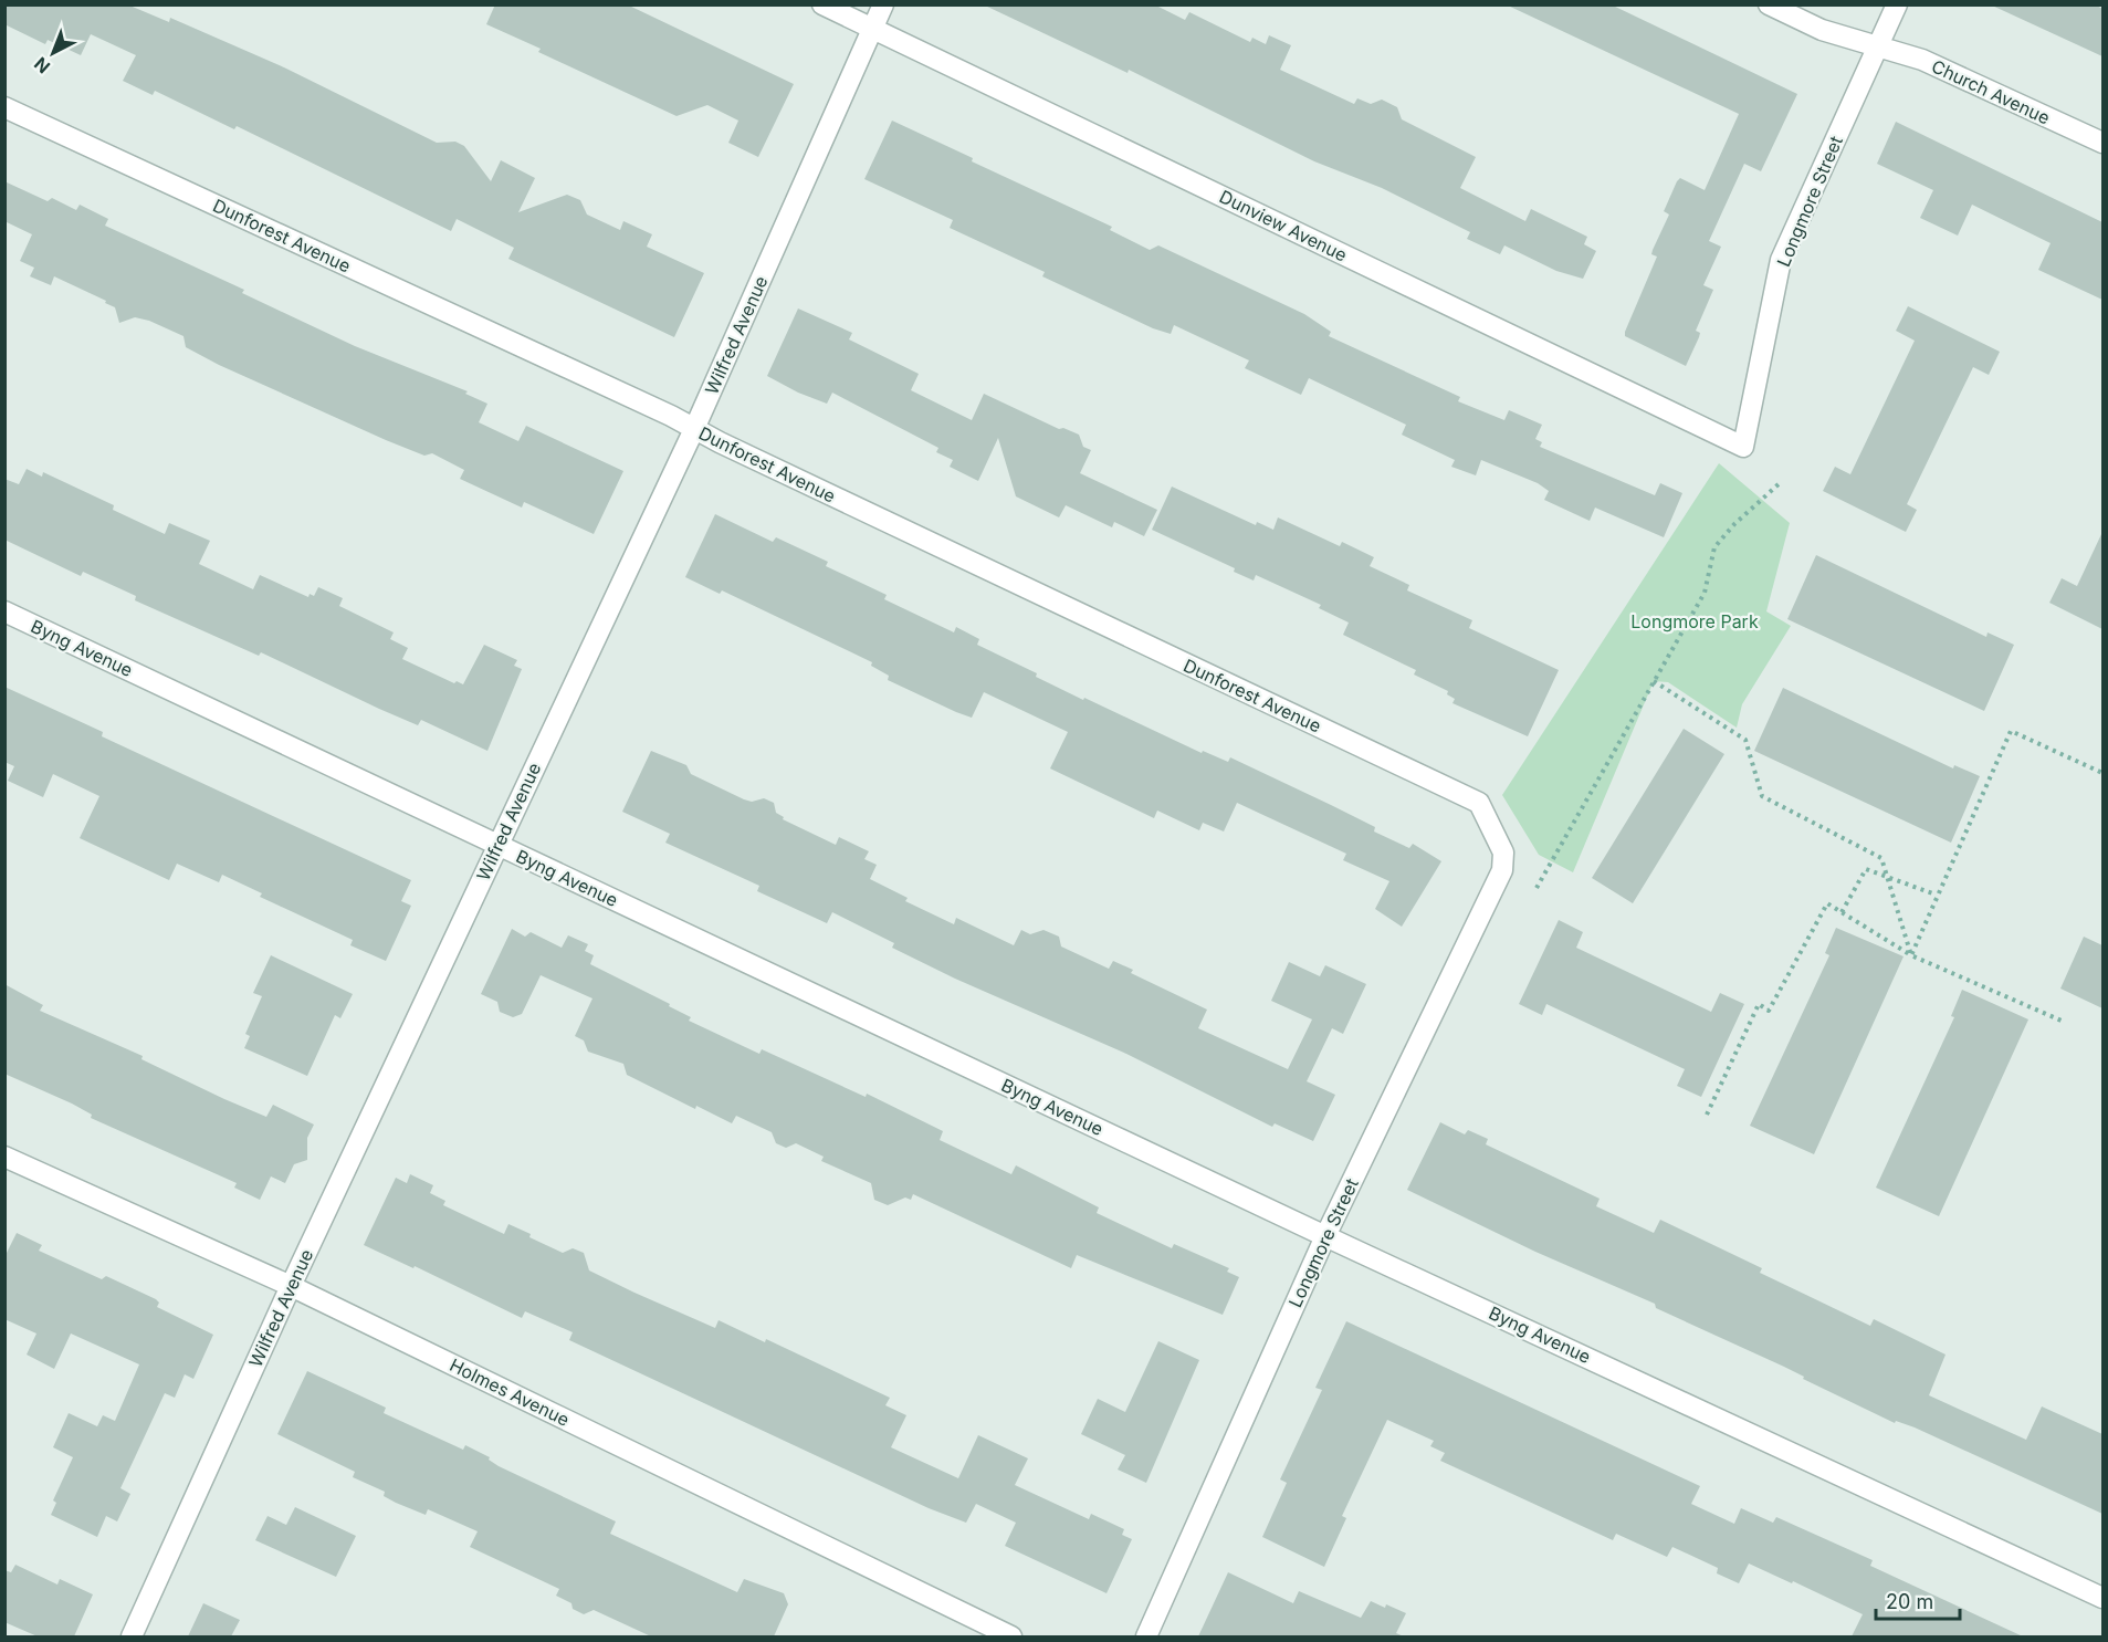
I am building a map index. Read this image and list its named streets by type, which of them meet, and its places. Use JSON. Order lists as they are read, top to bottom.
{
  "streets": {
    "street": [
      "Church Avenue",
      "Longmore Street",
      "Dunview Avenue",
      "Dunforest Avenue",
      "Wilfred Avenue",
      "Byng Avenue",
      "Holmes Avenue"
    ]
  },
  "crossings": [
    ["Church Avenue", "Longmore Street"],
    ["Longmore Street", "Dunview Avenue"],
    ["Longmore Street", "Dunforest Avenue"],
    ["Longmore Street", "Byng Avenue"],
    ["Dunview Avenue", "Wilfred Avenue"],
    ["Dunforest Avenue", "Wilfred Avenue"],
    ["Wilfred Avenue", "Byng Avenue"],
    ["Wilfred Avenue", "Holmes Avenue"]
  ],
  "parks": ["Longmore Park"],
  "scale_bar": "20 m",
  "north": "bottom left"
}
